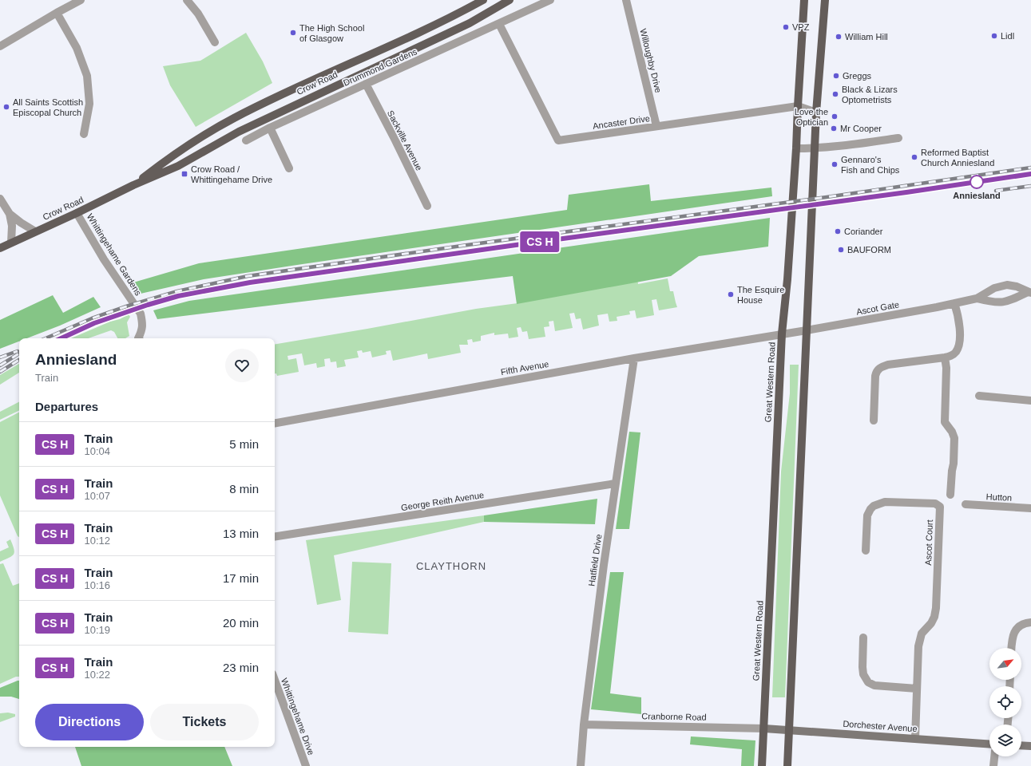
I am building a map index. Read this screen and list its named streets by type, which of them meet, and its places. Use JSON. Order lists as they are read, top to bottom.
{
  "streets": {
    "main road": ["Crow Road", "Great Western Road"],
    "street": [
      "Willoughby Drive",
      "Drummond Gardens",
      "Ancaster Drive",
      "Sackville Avenue",
      "Whittingehame Gardens",
      "Ascot Gate",
      "Fifth Avenue",
      "Hutton",
      "George Reith Avenue",
      "Ascot Court",
      "Hatfield Drive",
      "Whittingehame Drive",
      "Cranborne Road",
      "Dorchester Avenue"
    ]
  },
  "crossings": [
    ["Willoughby Drive", "Ancaster Drive"],
    ["Drummond Gardens", "Ancaster Drive"],
    ["Drummond Gardens", "Sackville Avenue"],
    ["Crow Road", "Whittingehame Gardens"],
    ["Ancaster Drive", "Great Western Road"],
    ["Ascot Gate", "Fifth Avenue"],
    ["Ascot Gate", "Great Western Road"],
    ["Fifth Avenue", "Great Western Road"],
    ["Fifth Avenue", "Hatfield Drive"],
    ["Great Western Road", "Cranborne Road"],
    ["Great Western Road", "Dorchester Avenue"],
    ["George Reith Avenue", "Hatfield Drive"],
    ["Ascot Court", "Dorchester Avenue"],
    ["Hatfield Drive", "Cranborne Road"],
    ["Cranborne Road", "Dorchester Avenue"]
  ],
  "districts": ["CLAYTHORN"],
  "places": {
    "other": [
      "VPZ",
      "The High School of Glasgow",
      "Lidl",
      "William Hill",
      "Greggs",
      "Black & Lizars Optometrists",
      "All Saints Scottish Episcopal Church",
      "Love the Optician",
      "Mr Cooper",
      "Reformed Baptist Church Anniesland",
      "Gennaro's Fish and Chips",
      "Anniesland",
      "Coriander",
      "BAUFORM",
      "The Esquire House"
    ],
    "transit": ["Crow Road / Whittingehame Drive"]
  },
  "north": "top right",
  "page": {
    "on_map": "CS H",
    "heading": [
      ["Anniesland", "Train"],
      "Departures"
    ],
    "list": [
      {
        "mark": "CS H",
        "name": "Train",
        "note": "10:04",
        "value": "5 min"
      },
      {
        "mark": "CS H",
        "name": "Train",
        "note": "10:07",
        "value": "8 min"
      },
      {
        "mark": "CS H",
        "name": "Train",
        "note": "10:12",
        "value": "13 min"
      },
      {
        "mark": "CS H",
        "name": "Train",
        "note": "10:16",
        "value": "17 min"
      },
      {
        "mark": "CS H",
        "name": "Train",
        "note": "10:19",
        "value": "20 min"
      },
      {
        "mark": "CS H",
        "name": "Train",
        "note": "10:22",
        "value": "23 min"
      }
    ],
    "buttons": ["Directions", "Tickets"]
  }
}
